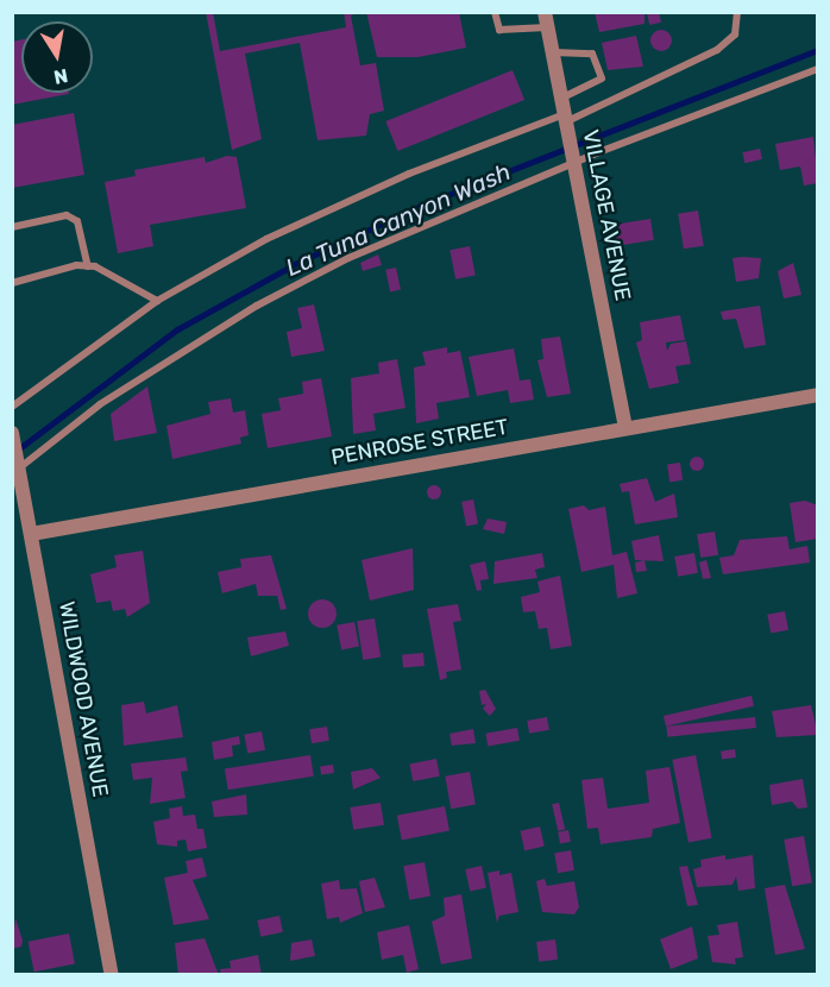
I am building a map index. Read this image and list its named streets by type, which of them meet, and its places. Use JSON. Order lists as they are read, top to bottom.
{
  "streets": {
    "street": ["VILLAGE AVENUE", "PENROSE STREET", "WILDWOOD AVENUE"]
  },
  "crossings": [
    ["VILLAGE AVENUE", "PENROSE STREET"],
    ["PENROSE STREET", "WILDWOOD AVENUE"]
  ],
  "water": ["La Tuna Canyon Wash"],
  "north": "bottom"
}
